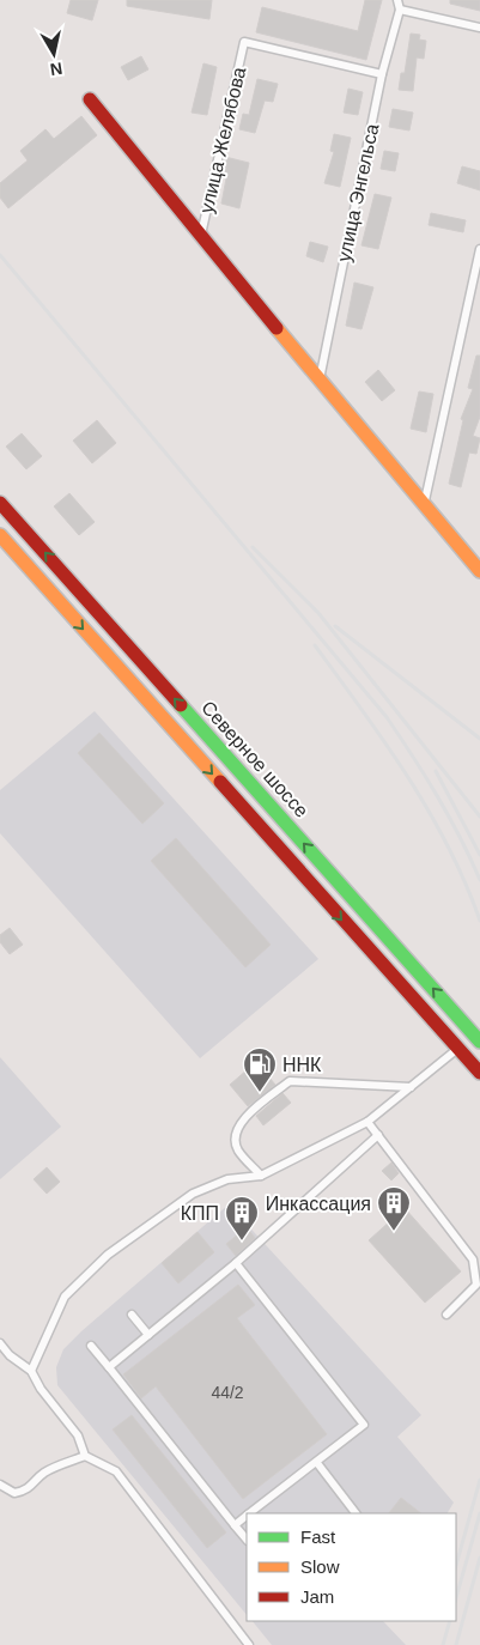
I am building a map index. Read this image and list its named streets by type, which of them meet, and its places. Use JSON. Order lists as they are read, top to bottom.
{
  "streets": {
    "main road": ["Северное шоссе"],
    "lane": ["улица Желябова", "улица Энгельса"]
  },
  "crossings": [
    ["улица Желябова", "улица Энгельса"]
  ],
  "places": {
    "fuel station": ["ННК"],
    "building": ["Инкассация", "КПП"]
  },
  "house_numbers": ["44/2"],
  "legend": ["Fast", "Slow", "Jam"],
  "north": "bottom"
}
